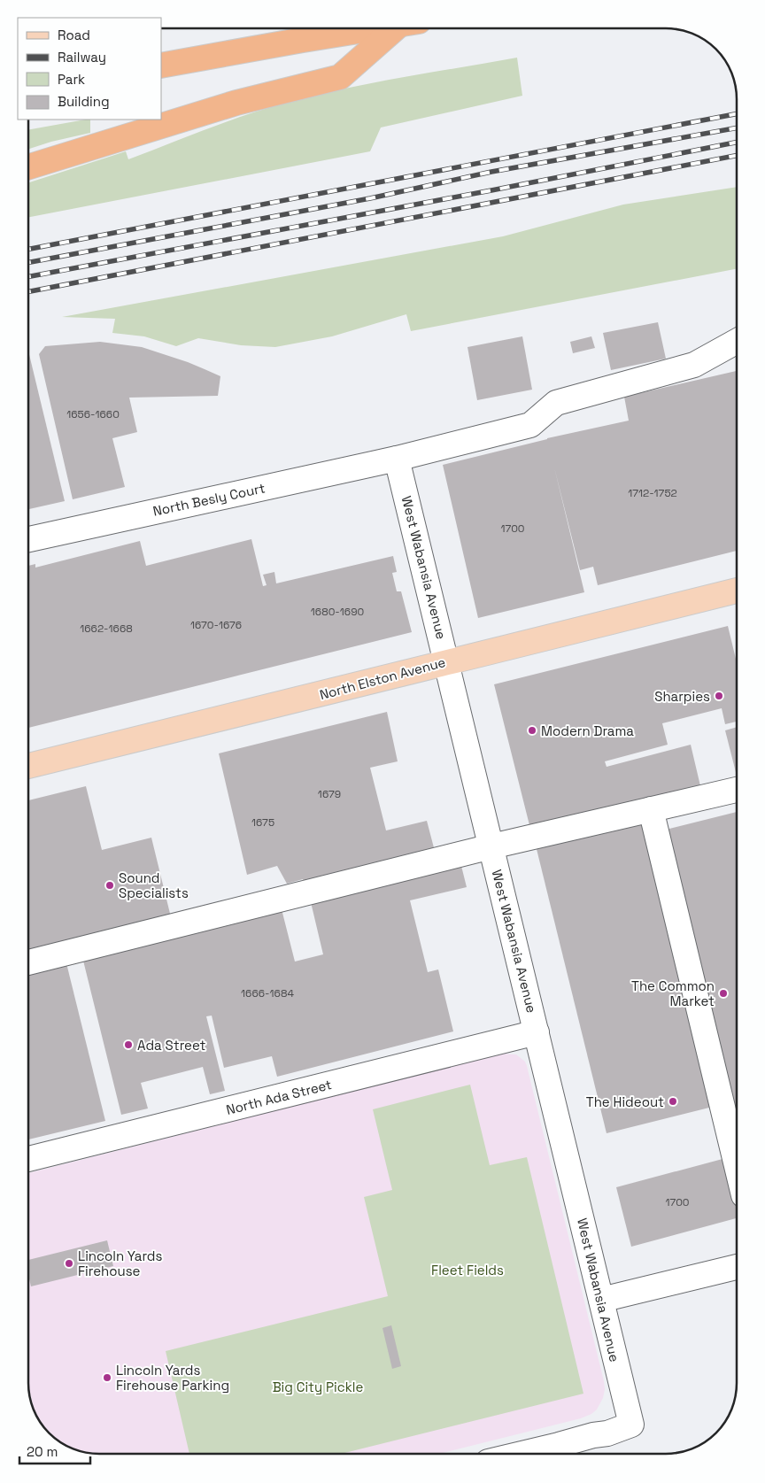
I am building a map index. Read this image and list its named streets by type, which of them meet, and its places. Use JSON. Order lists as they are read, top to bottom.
{
  "streets": {
    "main road": ["North Elston Avenue"],
    "street": ["North Besly Court", "West Wabansia Avenue", "North Ada Street"]
  },
  "crossings": [
    ["North Besly Court", "West Wabansia Avenue"],
    ["West Wabansia Avenue", "North Elston Avenue"],
    ["West Wabansia Avenue", "North Ada Street"]
  ],
  "parks": ["Fleet Fields", "Big City Pickle"],
  "places": [
    "Sharpies",
    "Modern Drama",
    "Sound Specialists",
    "The Common Market",
    "Ada Street",
    "The Hideout",
    "Lincoln Yards Firehouse",
    "Lincoln Yards Firehouse Parking"
  ],
  "house_numbers": [
    "1656-1660",
    "1712-1752",
    "1700",
    "1680-1690",
    "1670-1676",
    "1662-1668",
    "1679",
    "1675",
    "1666-1684",
    "1700"
  ],
  "legend": [
    "Road",
    "Railway",
    "Park",
    "Building"
  ],
  "scale_bar": "20 m"
}
